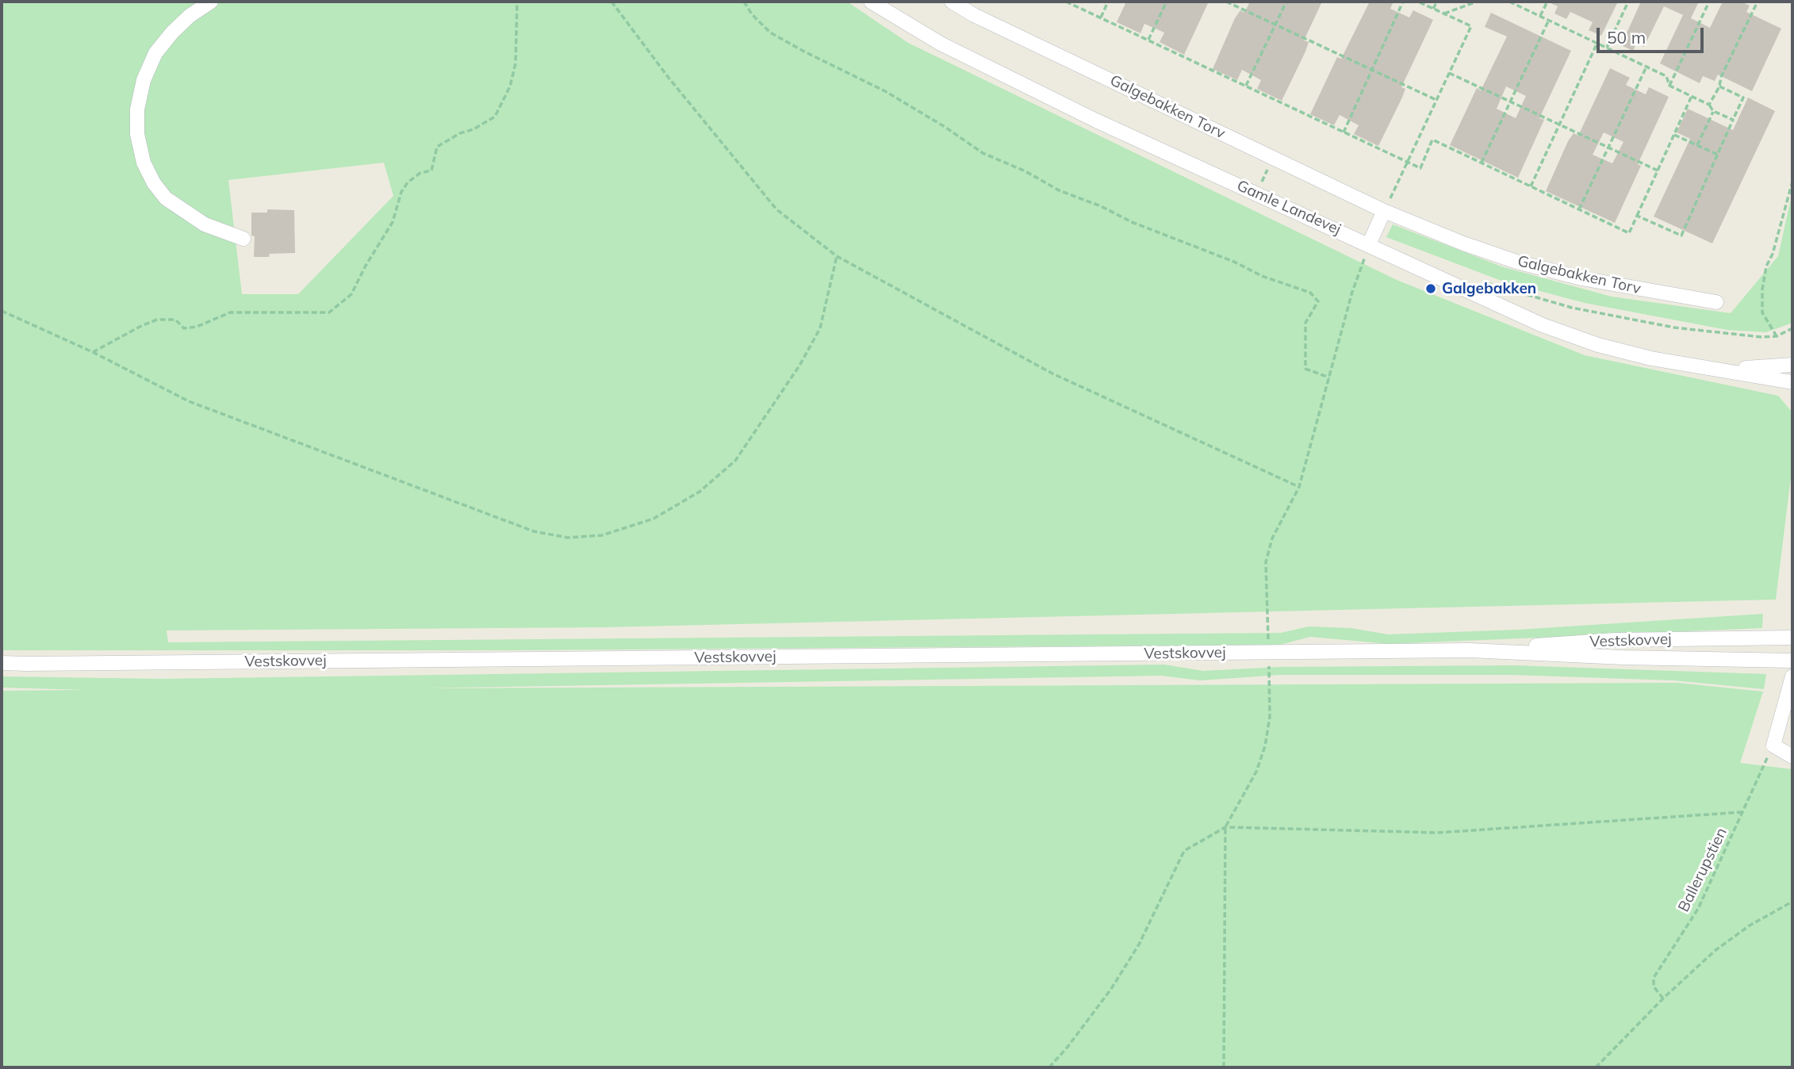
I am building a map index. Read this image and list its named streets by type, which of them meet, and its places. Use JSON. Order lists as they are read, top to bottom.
{
  "streets": {
    "street": ["Galgebakken Torv", "Gamle Landevej", "Vestskovvej"],
    "path": ["Ballerupstien"]
  },
  "places": ["Galgebakken"],
  "scale_bar": "50 m"
}
